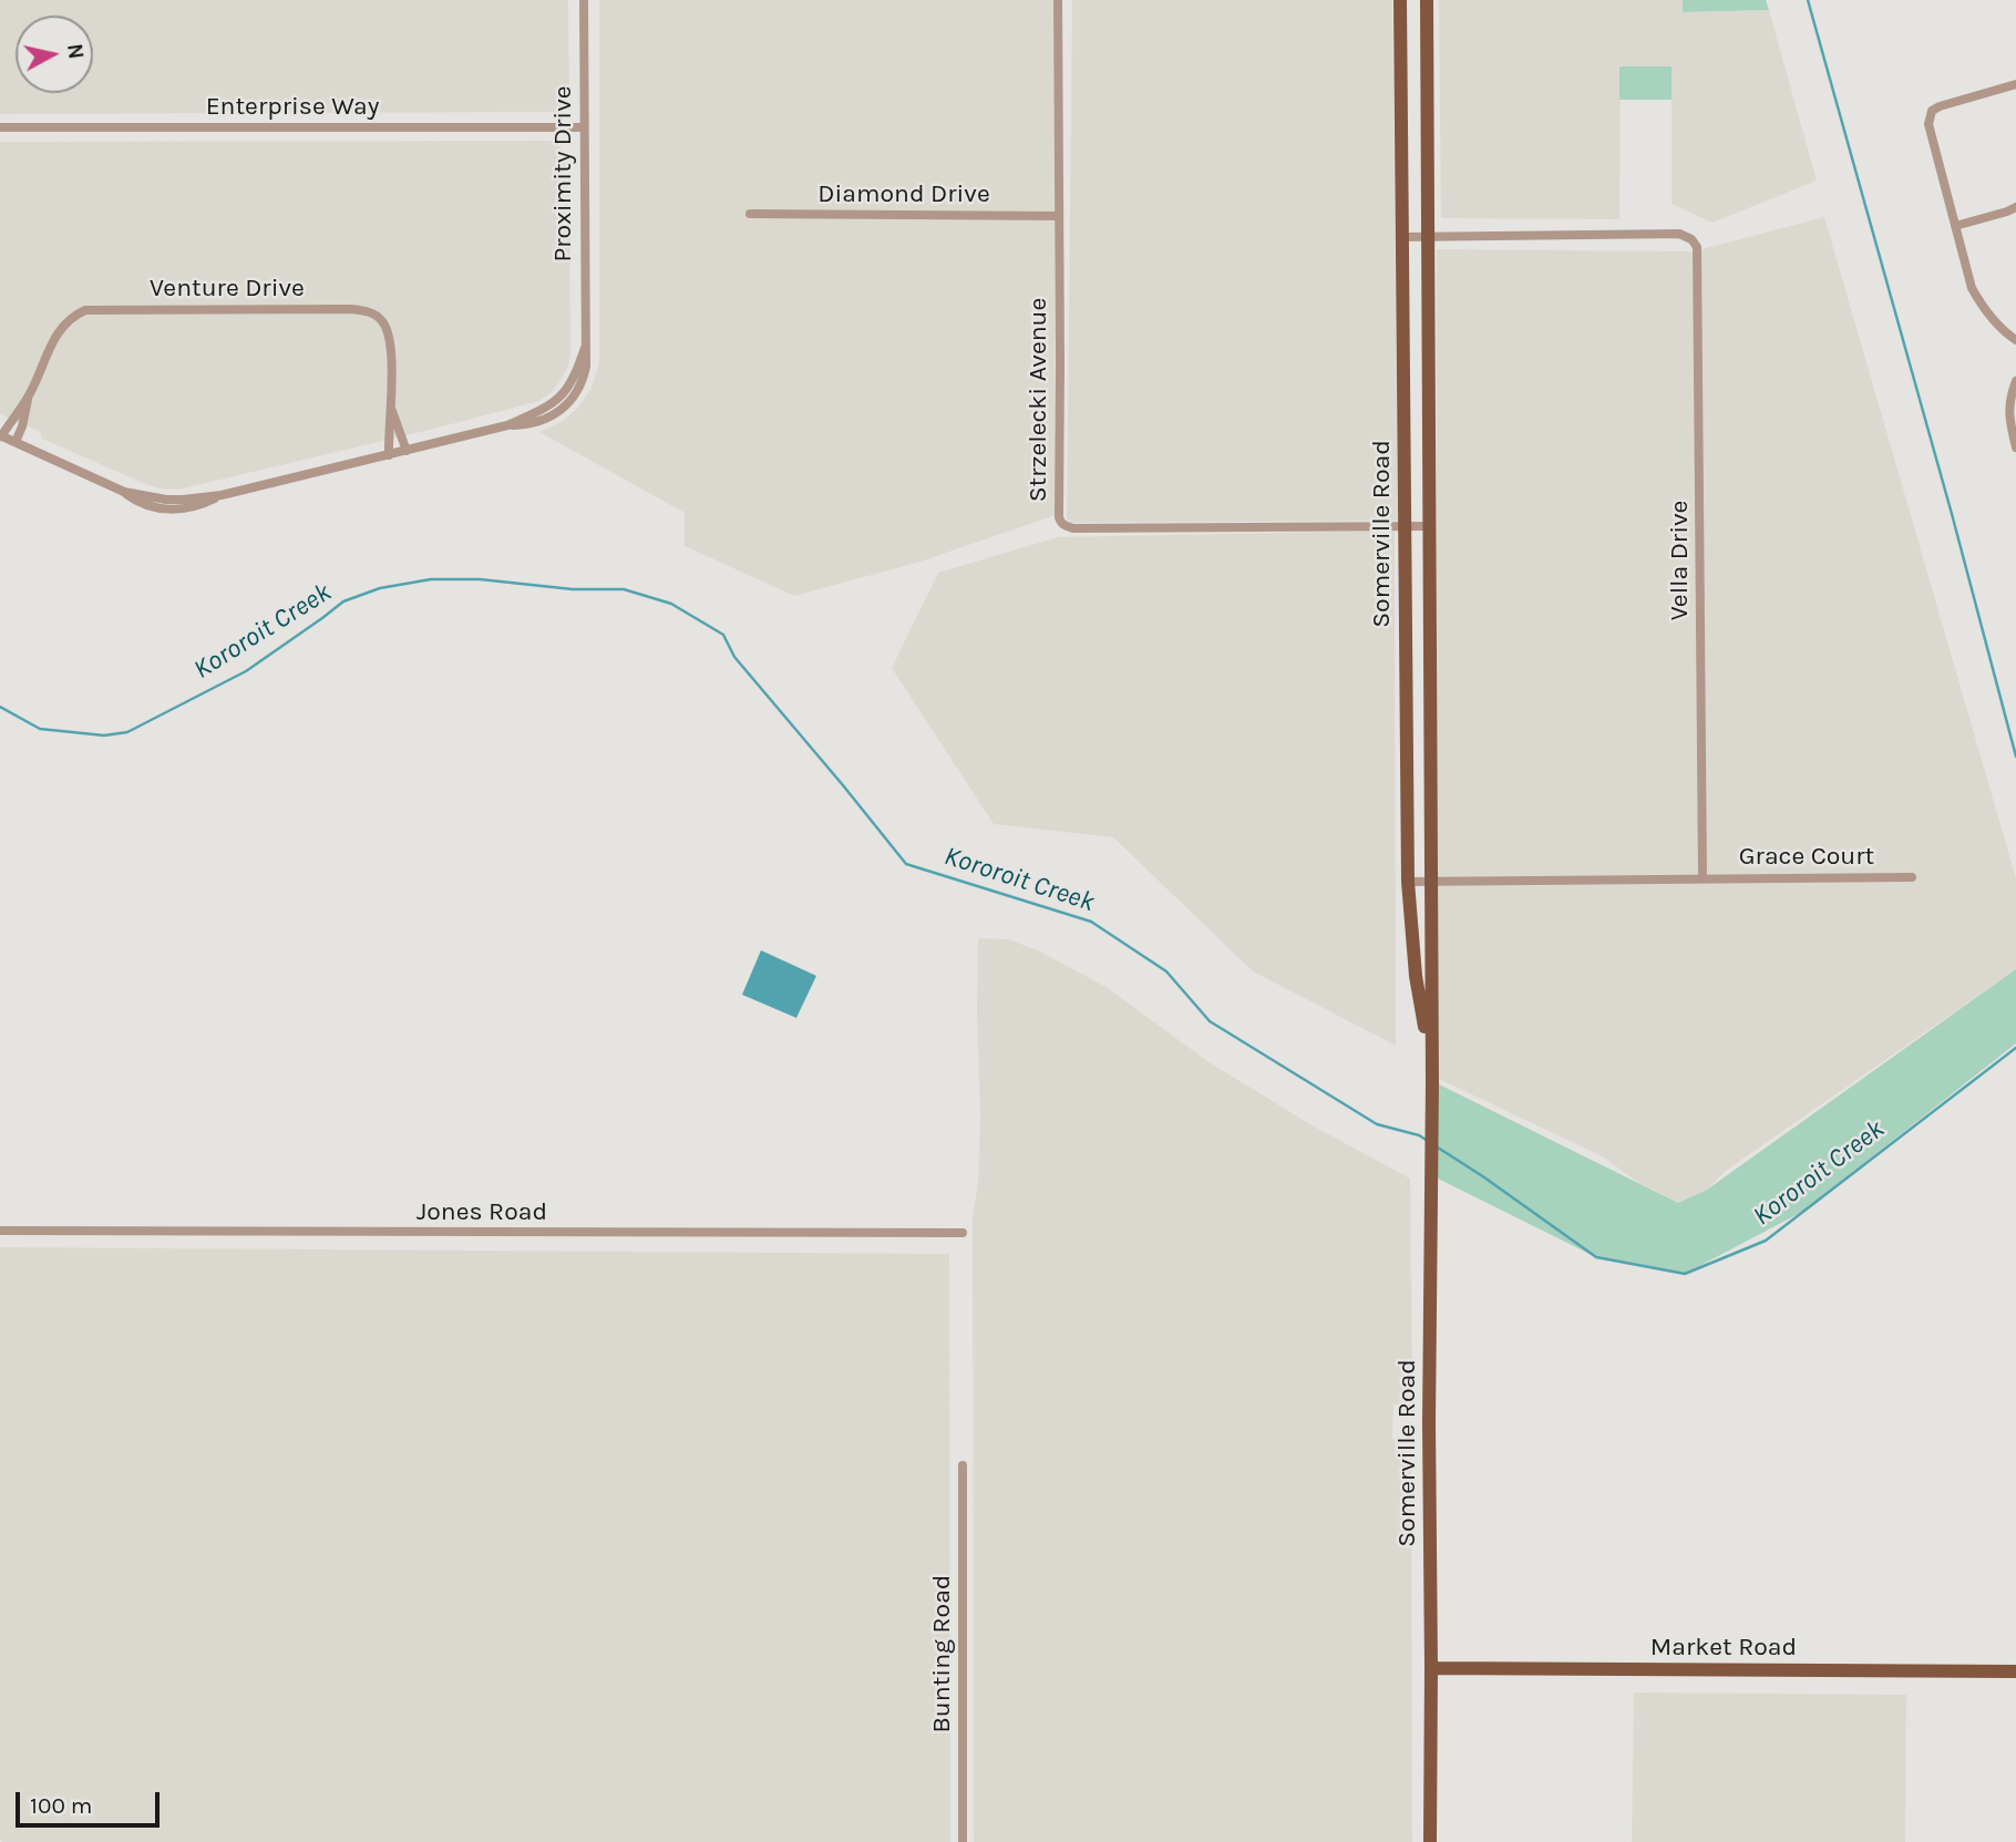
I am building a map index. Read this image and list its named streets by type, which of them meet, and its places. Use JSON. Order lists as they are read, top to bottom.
{
  "streets": {
    "main road": ["Somerville Road", "Market Road"],
    "street": [
      "Enterprise Way",
      "Proximity Drive",
      "Diamond Drive",
      "Venture Drive",
      "Strzelecki Avenue",
      "Vella Drive",
      "Grace Court",
      "Jones Road",
      "Bunting Road"
    ]
  },
  "crossings": [
    ["Enterprise Way", "Proximity Drive"],
    ["Proximity Drive", "Venture Drive"],
    ["Diamond Drive", "Strzelecki Avenue"],
    ["Strzelecki Avenue", "Somerville Road"],
    ["Somerville Road", "Vella Drive"],
    ["Somerville Road", "Market Road"],
    ["Vella Drive", "Grace Court"]
  ],
  "water": ["Kororoit Creek"],
  "scale_bar": "100 m",
  "north": "right"
}
